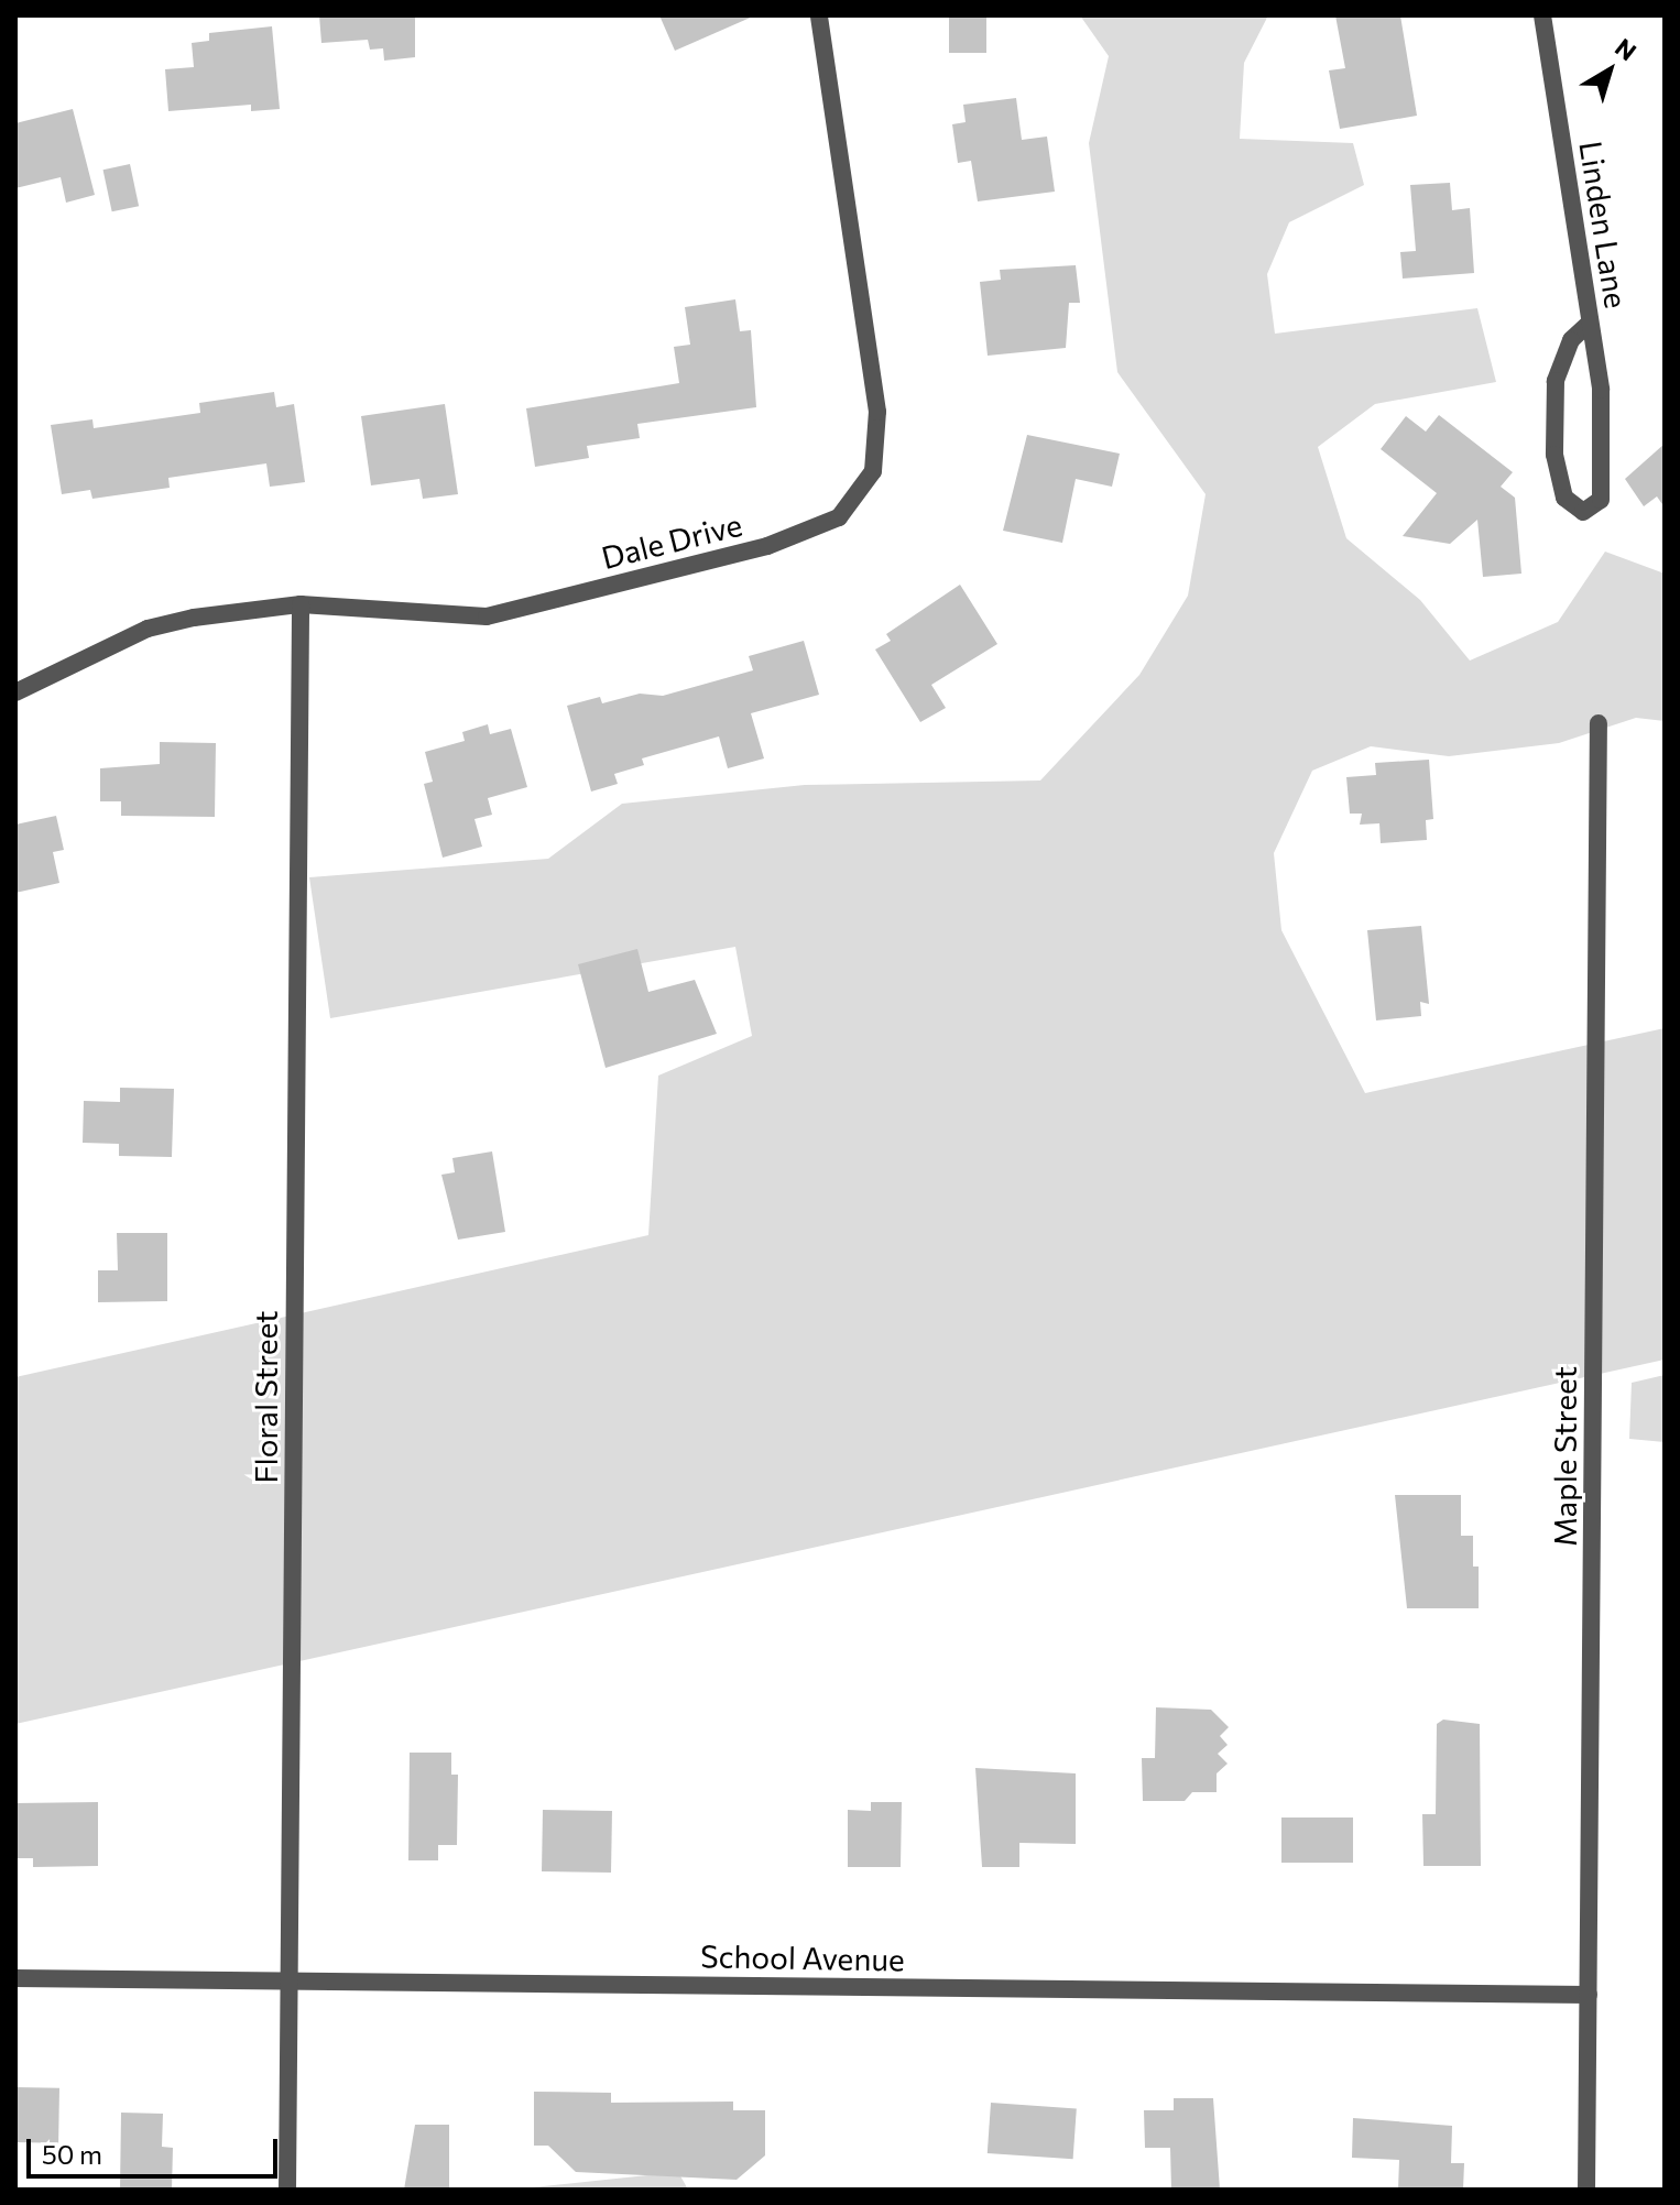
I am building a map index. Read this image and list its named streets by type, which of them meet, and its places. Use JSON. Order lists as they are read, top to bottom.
{
  "streets": {
    "street": [
      "Linden Lane",
      "Dale Drive",
      "Floral Street",
      "Maple Street",
      "School Avenue"
    ]
  },
  "crossings": [
    ["Dale Drive", "Floral Street"],
    ["Floral Street", "School Avenue"],
    ["Maple Street", "School Avenue"]
  ],
  "scale_bar": "50 m",
  "north": "top right"
}
